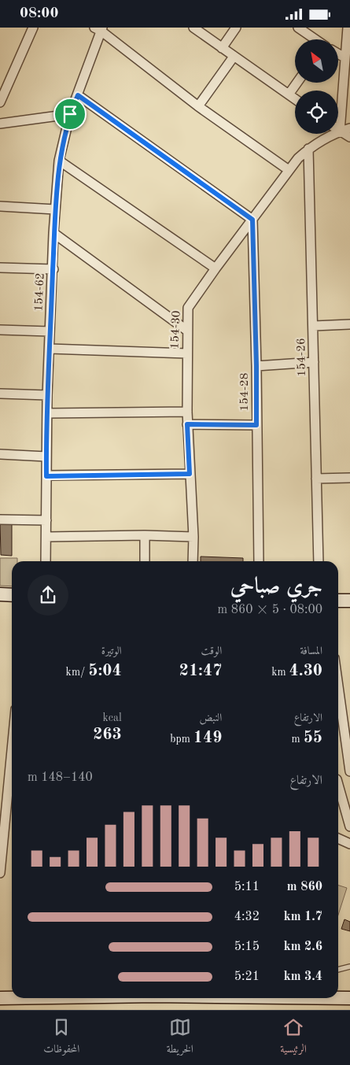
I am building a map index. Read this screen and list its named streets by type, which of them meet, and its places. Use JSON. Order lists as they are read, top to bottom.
{
  "streets": {
    "street": [
      "154-62",
      "154-30",
      "154-26",
      "154-28"
    ]
  },
  "crossings": [
    ["154-30", "154-26"],
    ["154-30", "154-28"]
  ],
  "north": "top left",
  "page": {
    "status": "08:00",
    "heading": ["جري صباحي", "08:00 · 5 × 860 m"],
    "stats": [
      ["المسافة", "4.30 km"],
      ["الوقت", "21:47"],
      ["الوتيرة", "5:04 /km"],
      ["الارتفاع", "55 m"],
      ["النبض", "149 bpm"],
      ["kcal", "263"]
    ],
    "chart": ["الارتفاع", "140–148 m"],
    "list": [
      {
        "name": "860 m",
        "note": "5:11"
      },
      {
        "name": "1.7 km",
        "note": "4:32"
      },
      {
        "name": "2.6 km",
        "note": "5:15"
      },
      {
        "name": "3.4 km",
        "note": "5:21"
      }
    ],
    "tabs": ["الرئيسية", "الخريطة", "المحفوظات"]
  }
}
